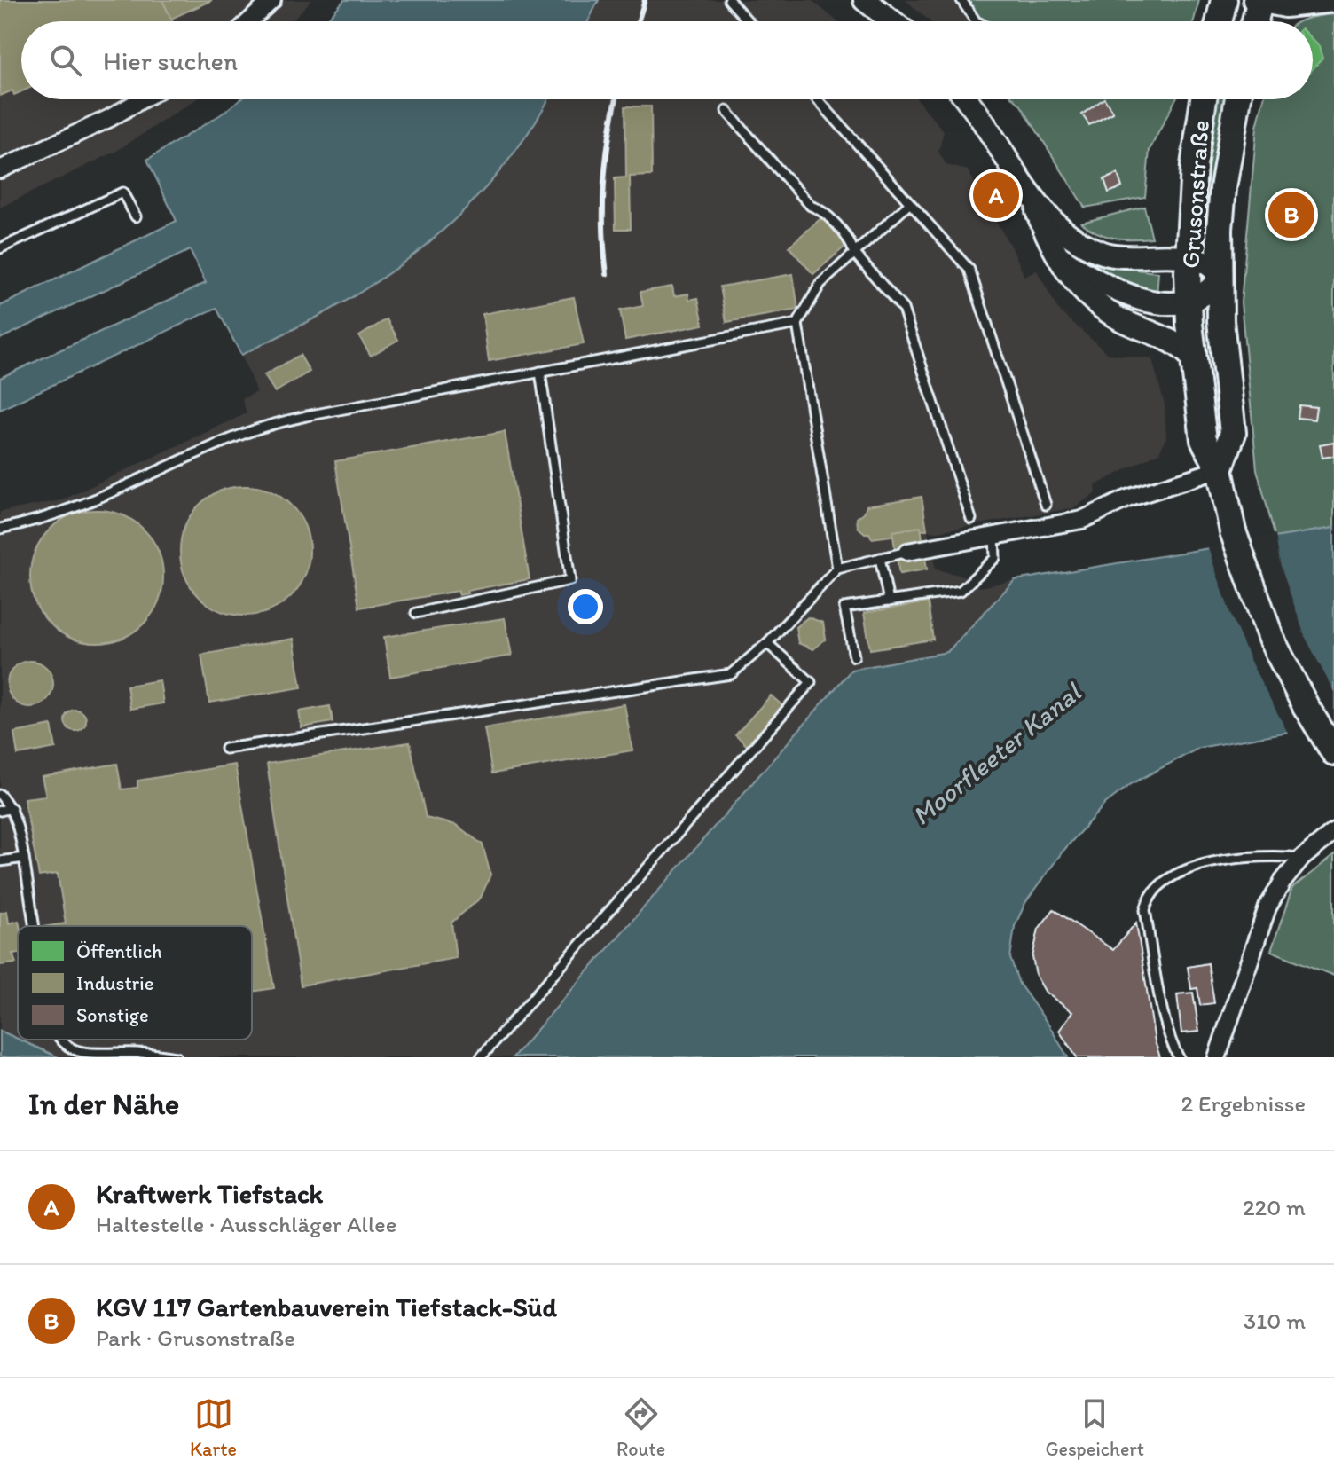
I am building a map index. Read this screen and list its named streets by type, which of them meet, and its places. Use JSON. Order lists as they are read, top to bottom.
{
  "streets": {
    "main road": ["Grusonstraße"]
  },
  "water": ["Moorfleeter Kanal"],
  "legend": ["Öffentlich", "Industrie", "Sonstige"],
  "page": {
    "search": "Hier suchen",
    "pins": ["A", "B"],
    "heading": ["In der Nähe", "2 Ergebnisse"],
    "list": [
      {
        "mark": "A",
        "name": "Kraftwerk Tiefstack",
        "note": "Haltestelle · Ausschläger Allee",
        "value": "220 m"
      },
      {
        "mark": "B",
        "name": "KGV 117 Gartenbauverein Tiefstack-Süd",
        "note": "Park · Grusonstraße",
        "value": "310 m"
      }
    ],
    "nav": ["Karte", "Route", "Gespeichert"]
  }
}
